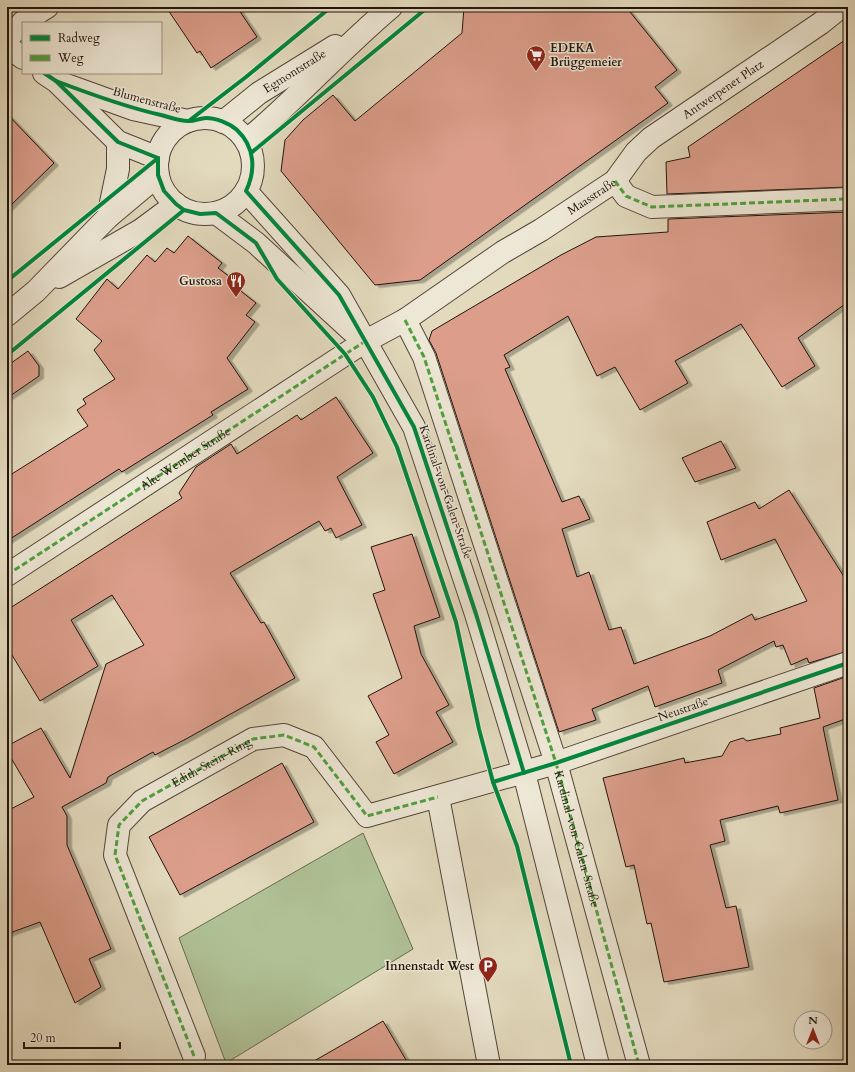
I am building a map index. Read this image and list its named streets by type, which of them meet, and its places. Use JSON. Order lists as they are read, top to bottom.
{
  "streets": {
    "street": [
      "Egmontstraße",
      "Antwerpener Platz",
      "Blumenstraße",
      "Maasstraße",
      "Alte Wember Straße",
      "Kardinal-von-Galen-Straße",
      "Neustraße",
      "Edith-Stein-Ring"
    ]
  },
  "crossings": [
    ["Egmontstraße", "Blumenstraße"],
    ["Egmontstraße", "Kardinal-von-Galen-Straße"],
    ["Antwerpener Platz", "Maasstraße"],
    ["Blumenstraße", "Kardinal-von-Galen-Straße"],
    ["Maasstraße", "Alte Wember Straße"],
    ["Maasstraße", "Kardinal-von-Galen-Straße"],
    ["Alte Wember Straße", "Kardinal-von-Galen-Straße"],
    ["Kardinal-von-Galen-Straße", "Neustraße"],
    ["Kardinal-von-Galen-Straße", "Edith-Stein-Ring"],
    ["Neustraße", "Edith-Stein-Ring"]
  ],
  "places": {
    "supermarket": ["EDEKA Brüggemeier"],
    "restaurant": ["Gustosa"],
    "parking": ["Innenstadt West"]
  },
  "legend": ["Radweg", "Weg"],
  "scale_bar": "20 m",
  "north": "top"
}
